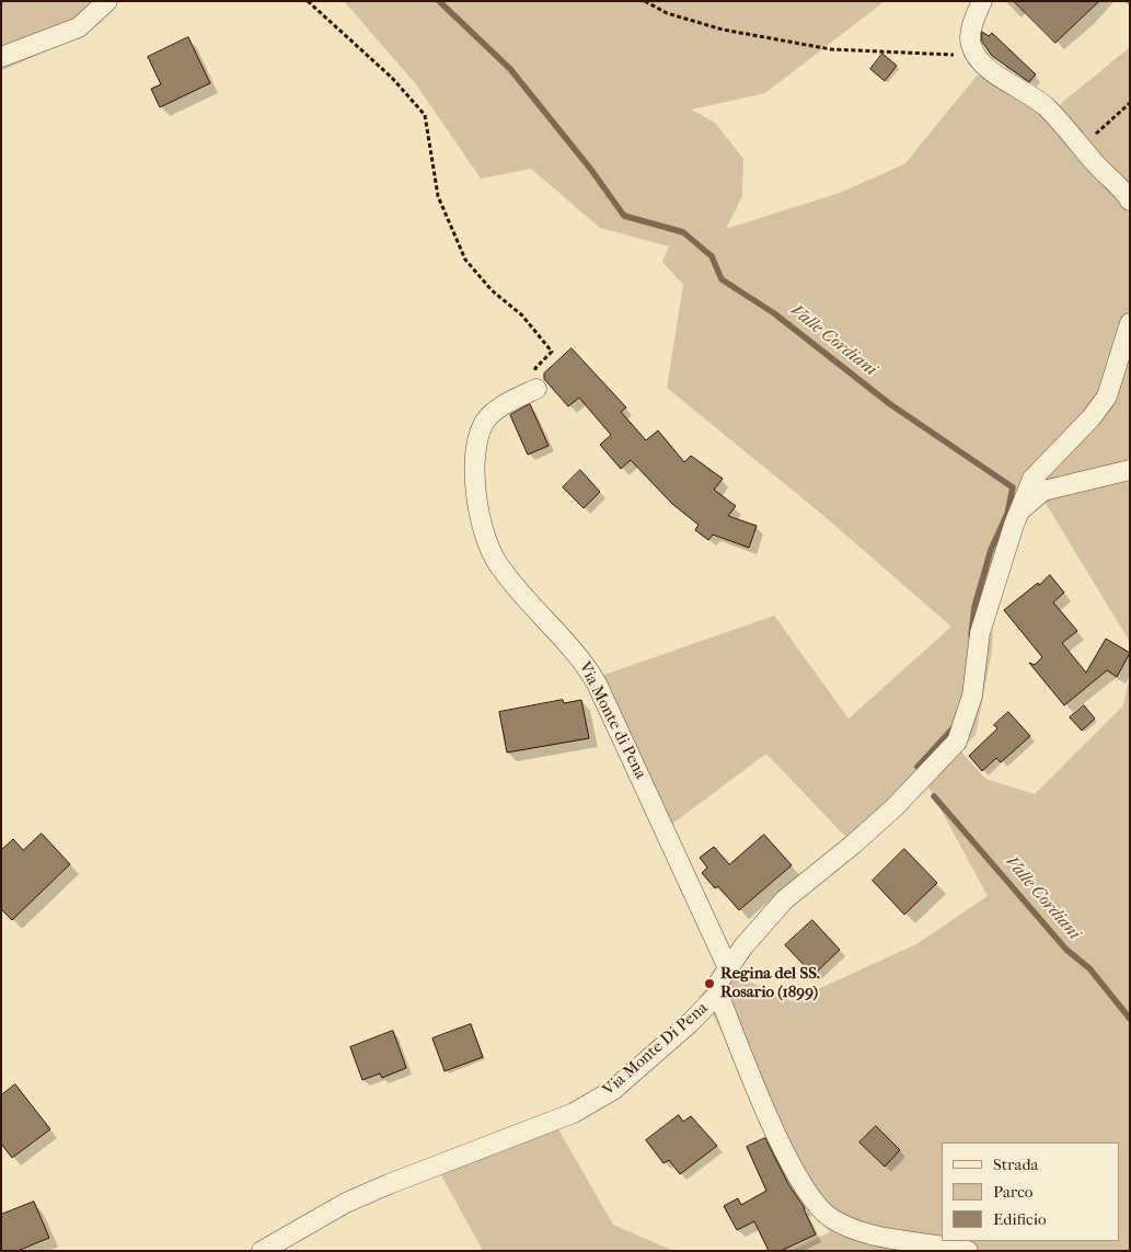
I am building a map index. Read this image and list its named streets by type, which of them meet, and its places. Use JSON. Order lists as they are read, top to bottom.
{
  "streets": {
    "street": ["Via Monte di Pena", "Via Monte Di Pena"]
  },
  "crossings": [
    ["Via Monte di Pena", "Via Monte Di Pena"]
  ],
  "water": ["Valle Cordiani"],
  "places": ["Regina del SS. Rosario (1899)"],
  "legend": ["Strada", "Parco", "Edificio"]
}
